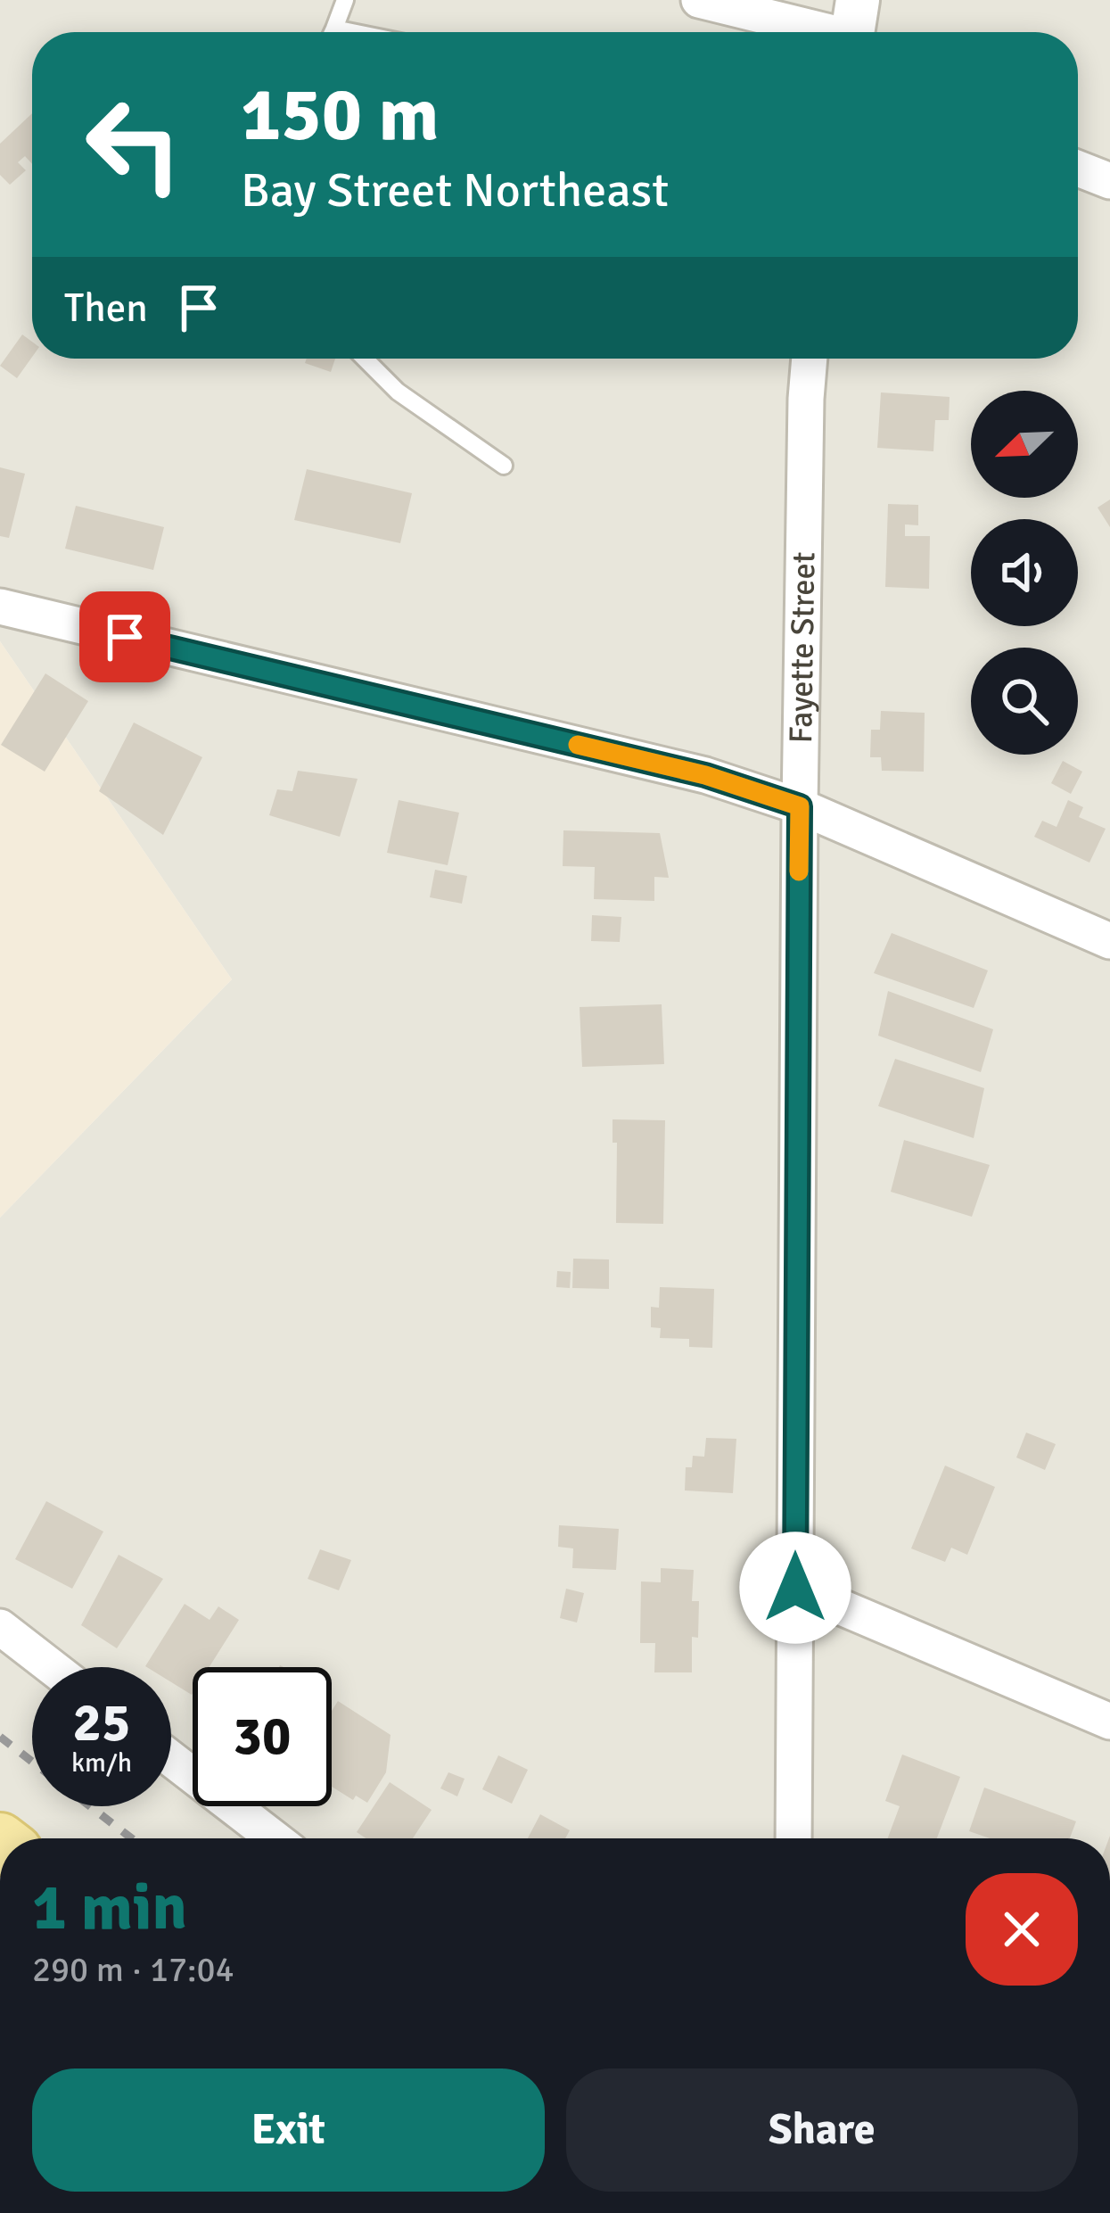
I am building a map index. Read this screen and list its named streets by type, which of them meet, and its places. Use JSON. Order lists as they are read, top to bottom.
{
  "streets": {
    "street": ["Fayette Street"]
  },
  "north": "bottom left",
  "page": {
    "turn": ["150 m", "Bay Street Northeast"],
    "then": "Then",
    "speed": "25 km/h",
    "limit": "30",
    "heading": ["1 min", "290 m · 17:04"],
    "buttons": ["Exit", "Share"]
  }
}
